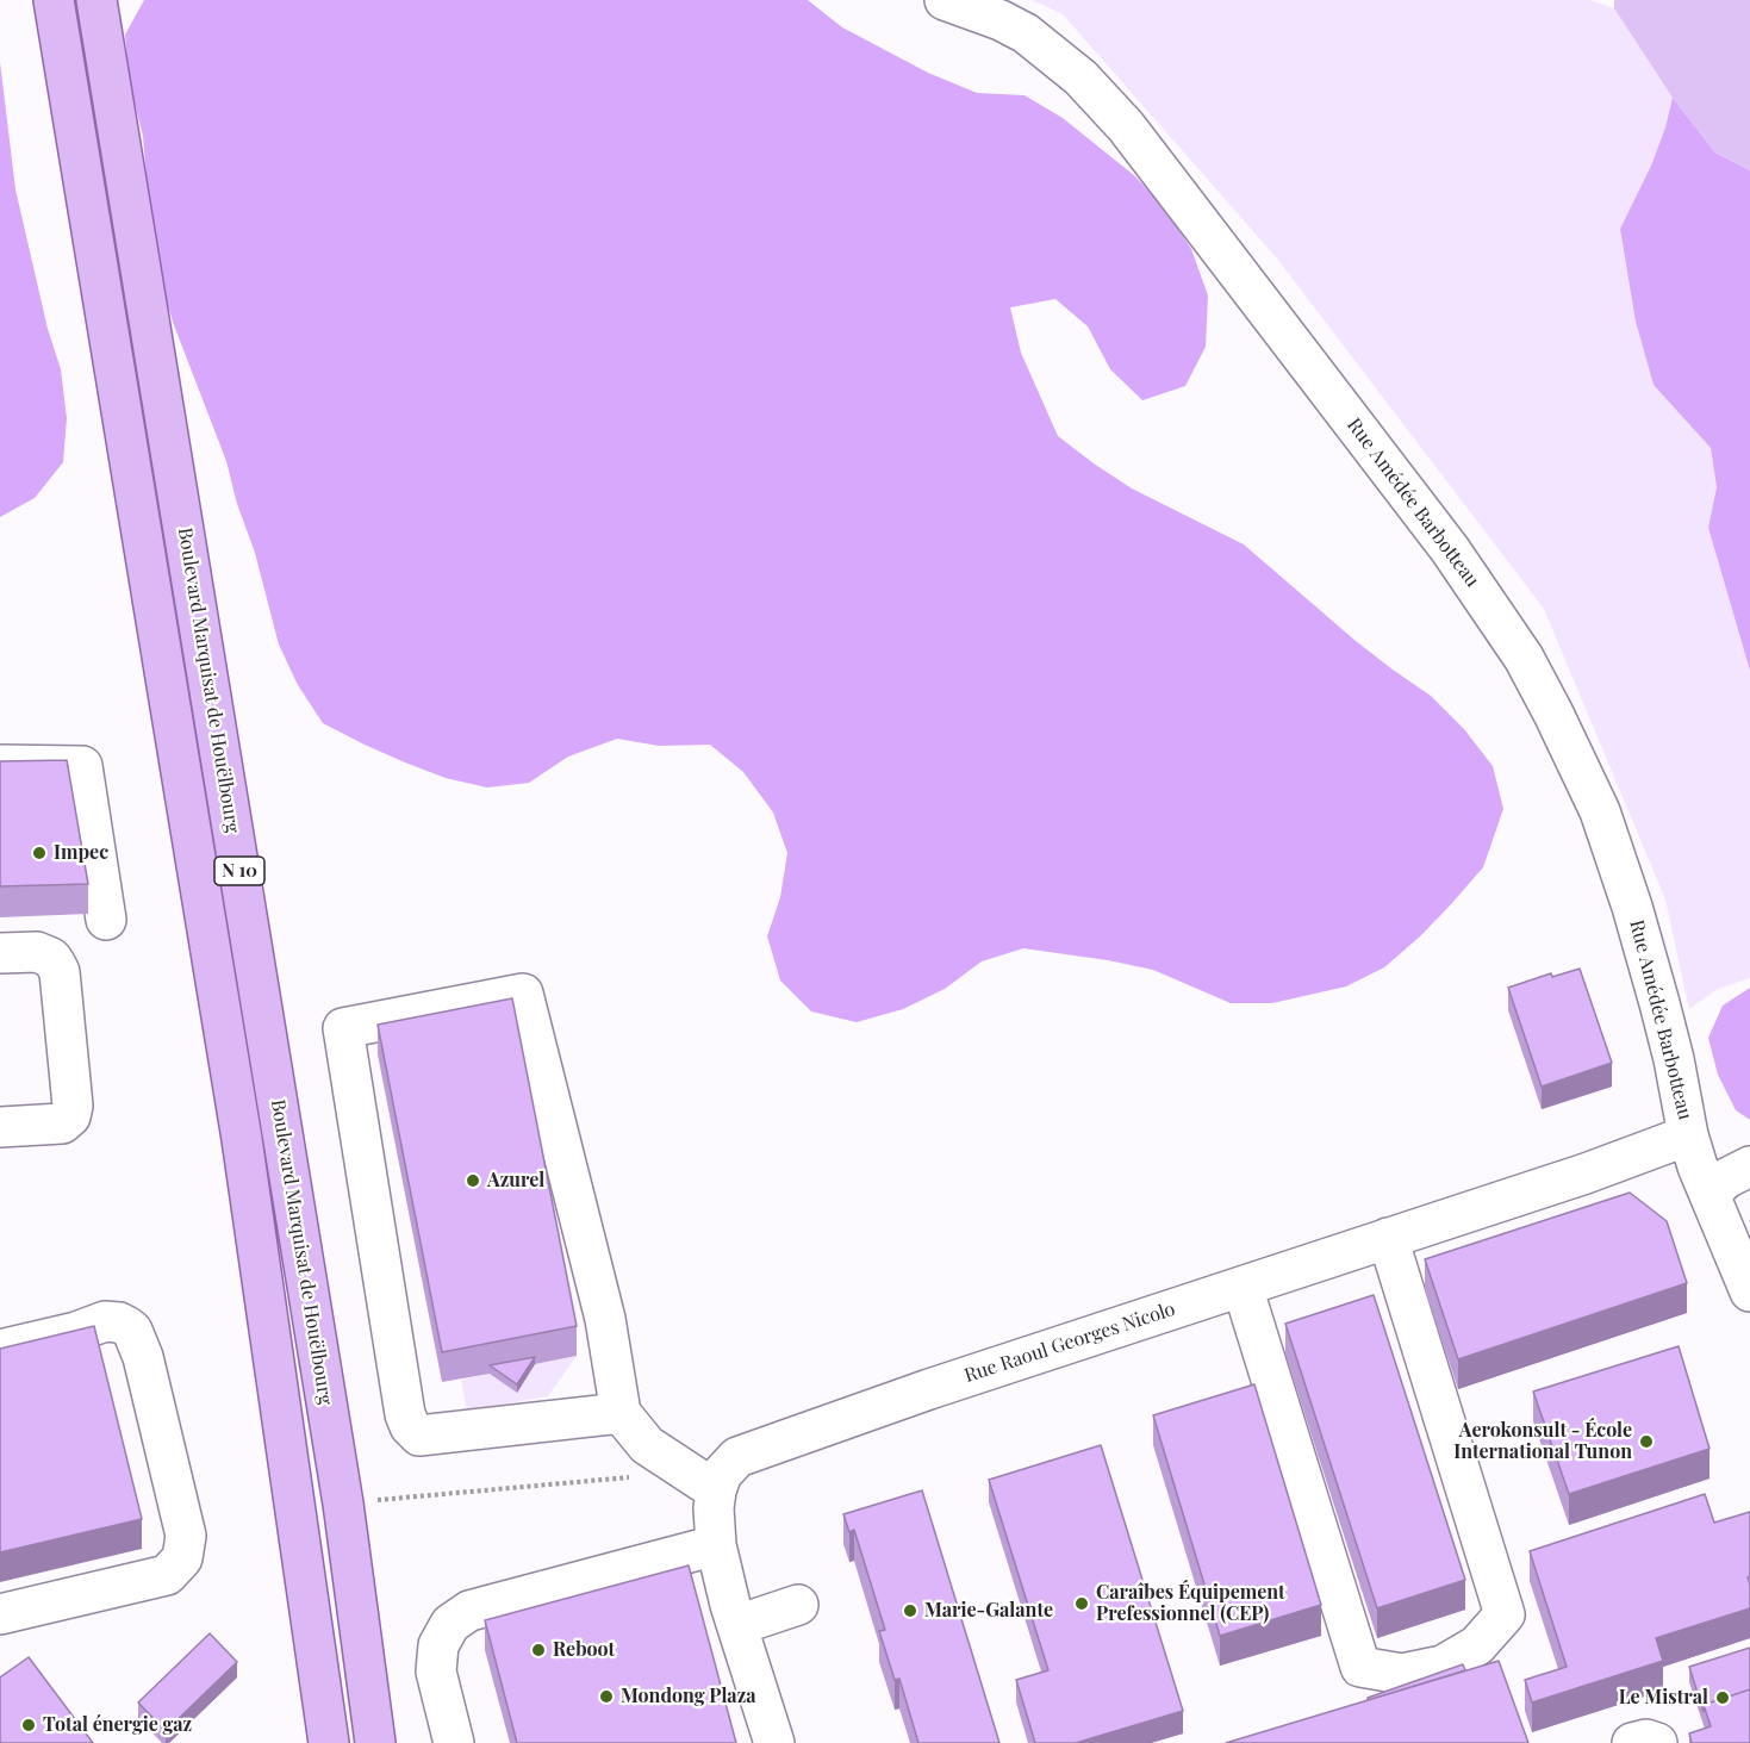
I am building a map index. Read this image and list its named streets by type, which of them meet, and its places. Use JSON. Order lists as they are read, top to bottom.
{
  "streets": {
    "main road": ["Boulevard Marquisat de Houëlbourg", "N 10"],
    "street": ["Rue Amédée Barbotteau", "Rue Raoul Georges Nicolo"]
  },
  "crossings": [
    ["Rue Amédée Barbotteau", "Rue Raoul Georges Nicolo"]
  ],
  "places": [
    "Impec",
    "Azurel",
    "Aerokonsult - École International Tunon",
    "Caraîbes Équipement Prefessionnel (CEP)",
    "Marie-Galante",
    "Reboot",
    "Mondong Plaza",
    "Le Mistral",
    "Total énergie gaz"
  ]
}
